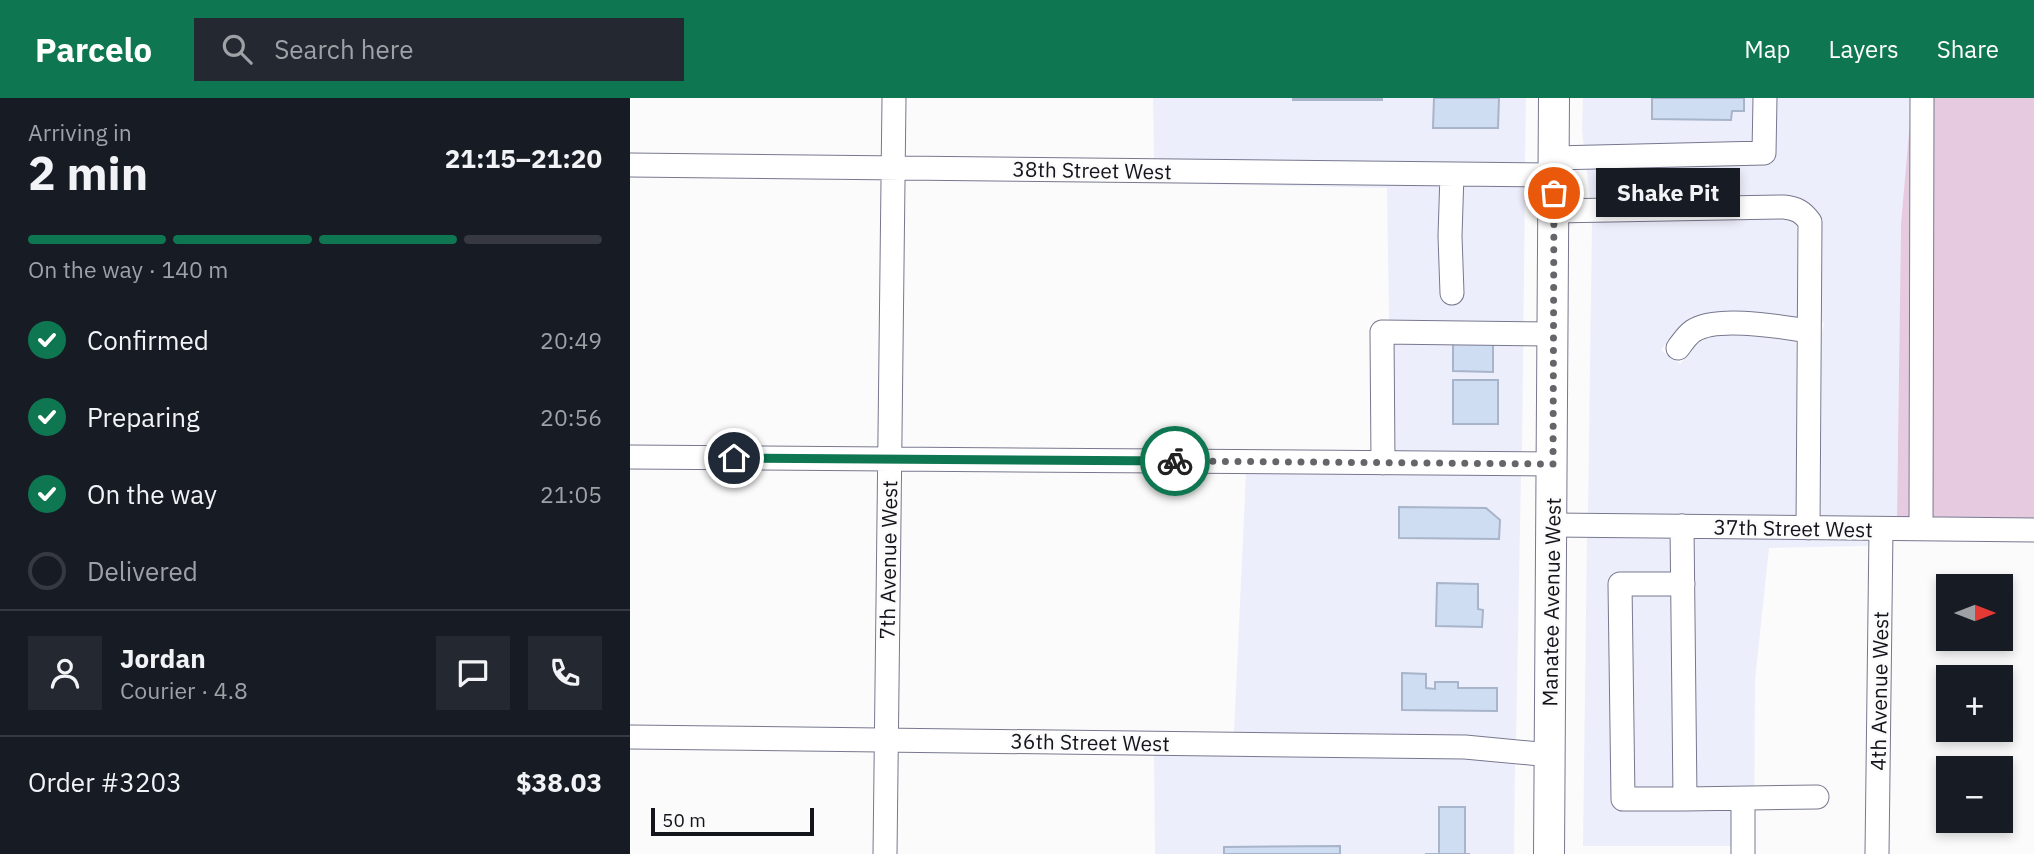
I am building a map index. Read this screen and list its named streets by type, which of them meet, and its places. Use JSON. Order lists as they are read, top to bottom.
{
  "streets": {
    "main road": ["Manatee Avenue West"],
    "street": [
      "38th Street West",
      "37th Street West",
      "7th Avenue West",
      "4th Avenue West",
      "36th Street West"
    ]
  },
  "crossings": [
    ["38th Street West", "7th Avenue West"],
    ["38th Street West", "Manatee Avenue West"],
    ["37th Street West", "Manatee Avenue West"],
    ["37th Street West", "4th Avenue West"],
    ["7th Avenue West", "36th Street West"],
    ["Manatee Avenue West", "36th Street West"]
  ],
  "places": ["Shake Pit"],
  "scale_bar": "50 m",
  "north": "right",
  "page": {
    "header": "Parcelo",
    "search": "Search here",
    "nav": ["Map", "Layers", "Share"],
    "heading": ["2 min", "Arriving in", "21:15–21:20"],
    "panel": [
      "Jordan",
      "Courier · 4.8",
      "Order #3203",
      "$38.03"
    ],
    "bubble": "Shake Pit",
    "bar": "On the way · 140 m",
    "list": [
      ["Confirmed", "20:49"],
      ["Preparing", "20:56"],
      ["On the way", "21:05"],
      "Delivered"
    ],
    "map_buttons": ["+", "−"],
    "scale": "50 m"
  }
}
